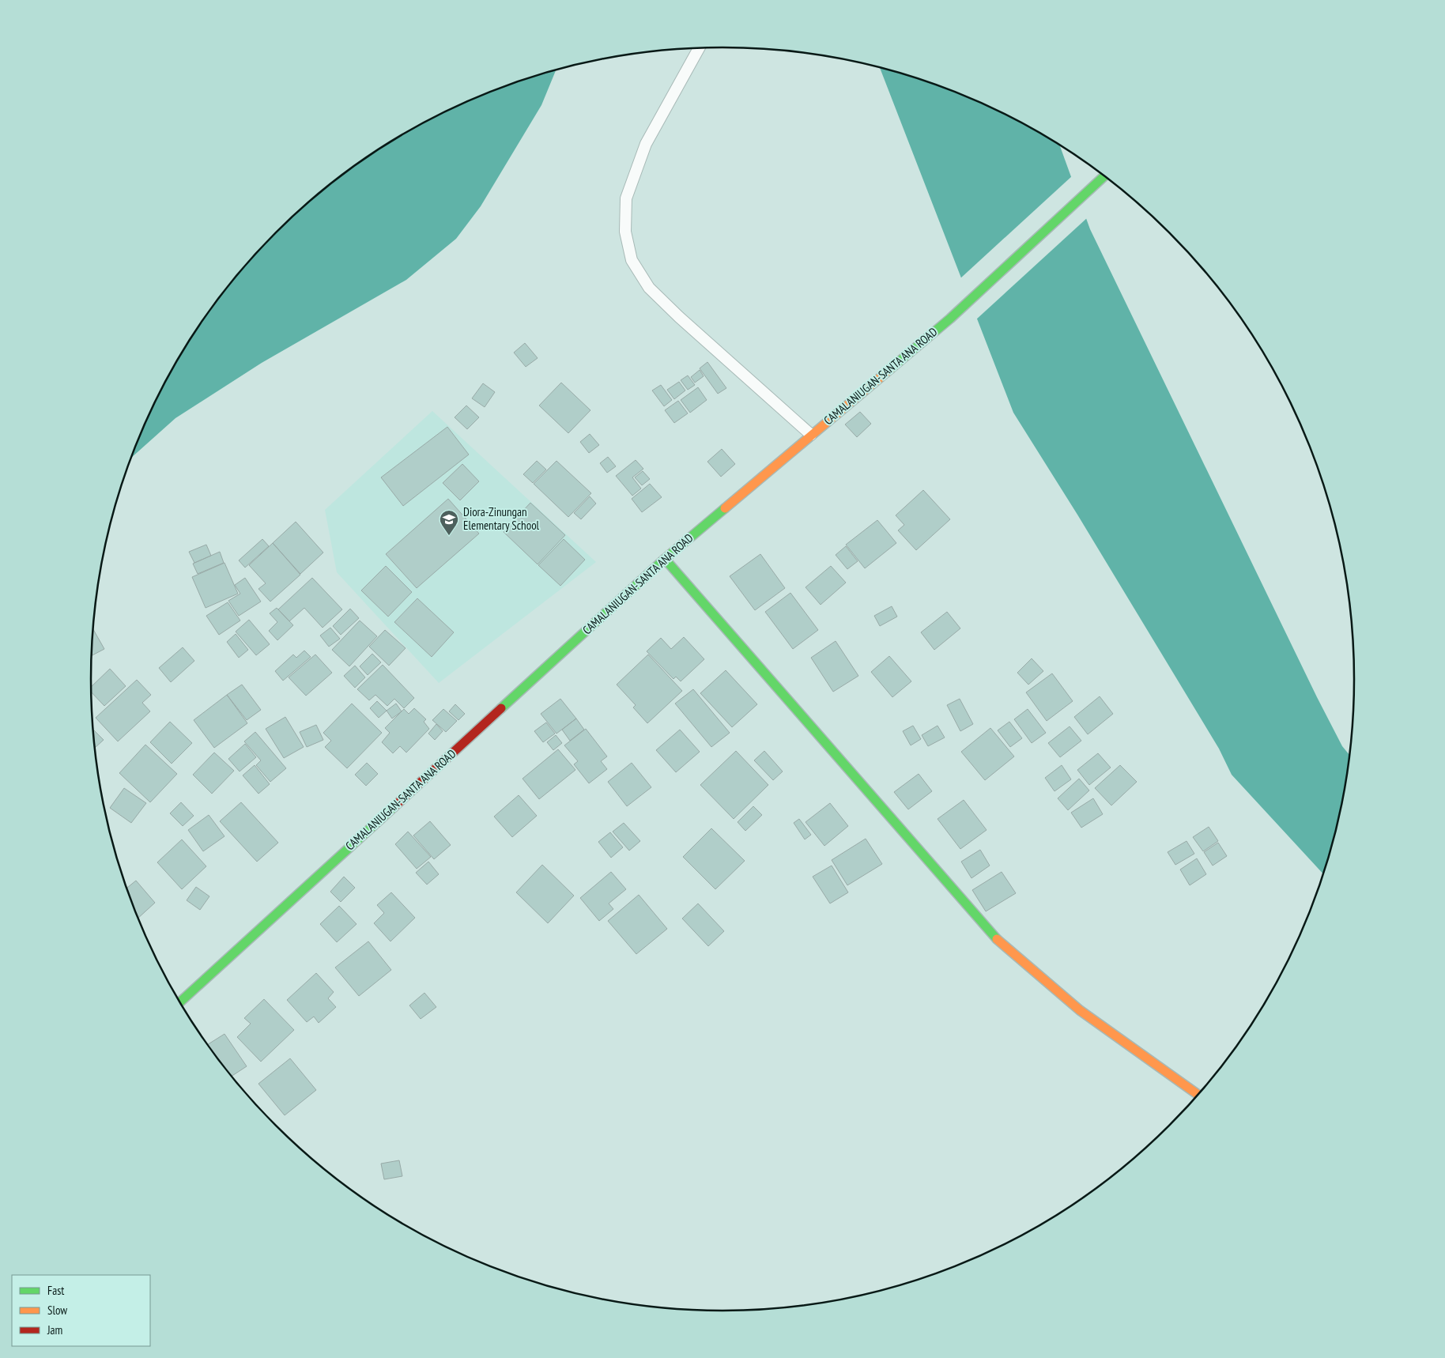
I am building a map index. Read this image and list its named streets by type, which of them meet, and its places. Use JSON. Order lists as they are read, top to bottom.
{
  "streets": {
    "main road": ["CAMALANIUGAN-SANTA ANA ROAD"]
  },
  "places": {
    "school or university": ["Diora-Zinungan Elementary School"]
  },
  "legend": ["Fast", "Slow", "Jam"]
}
